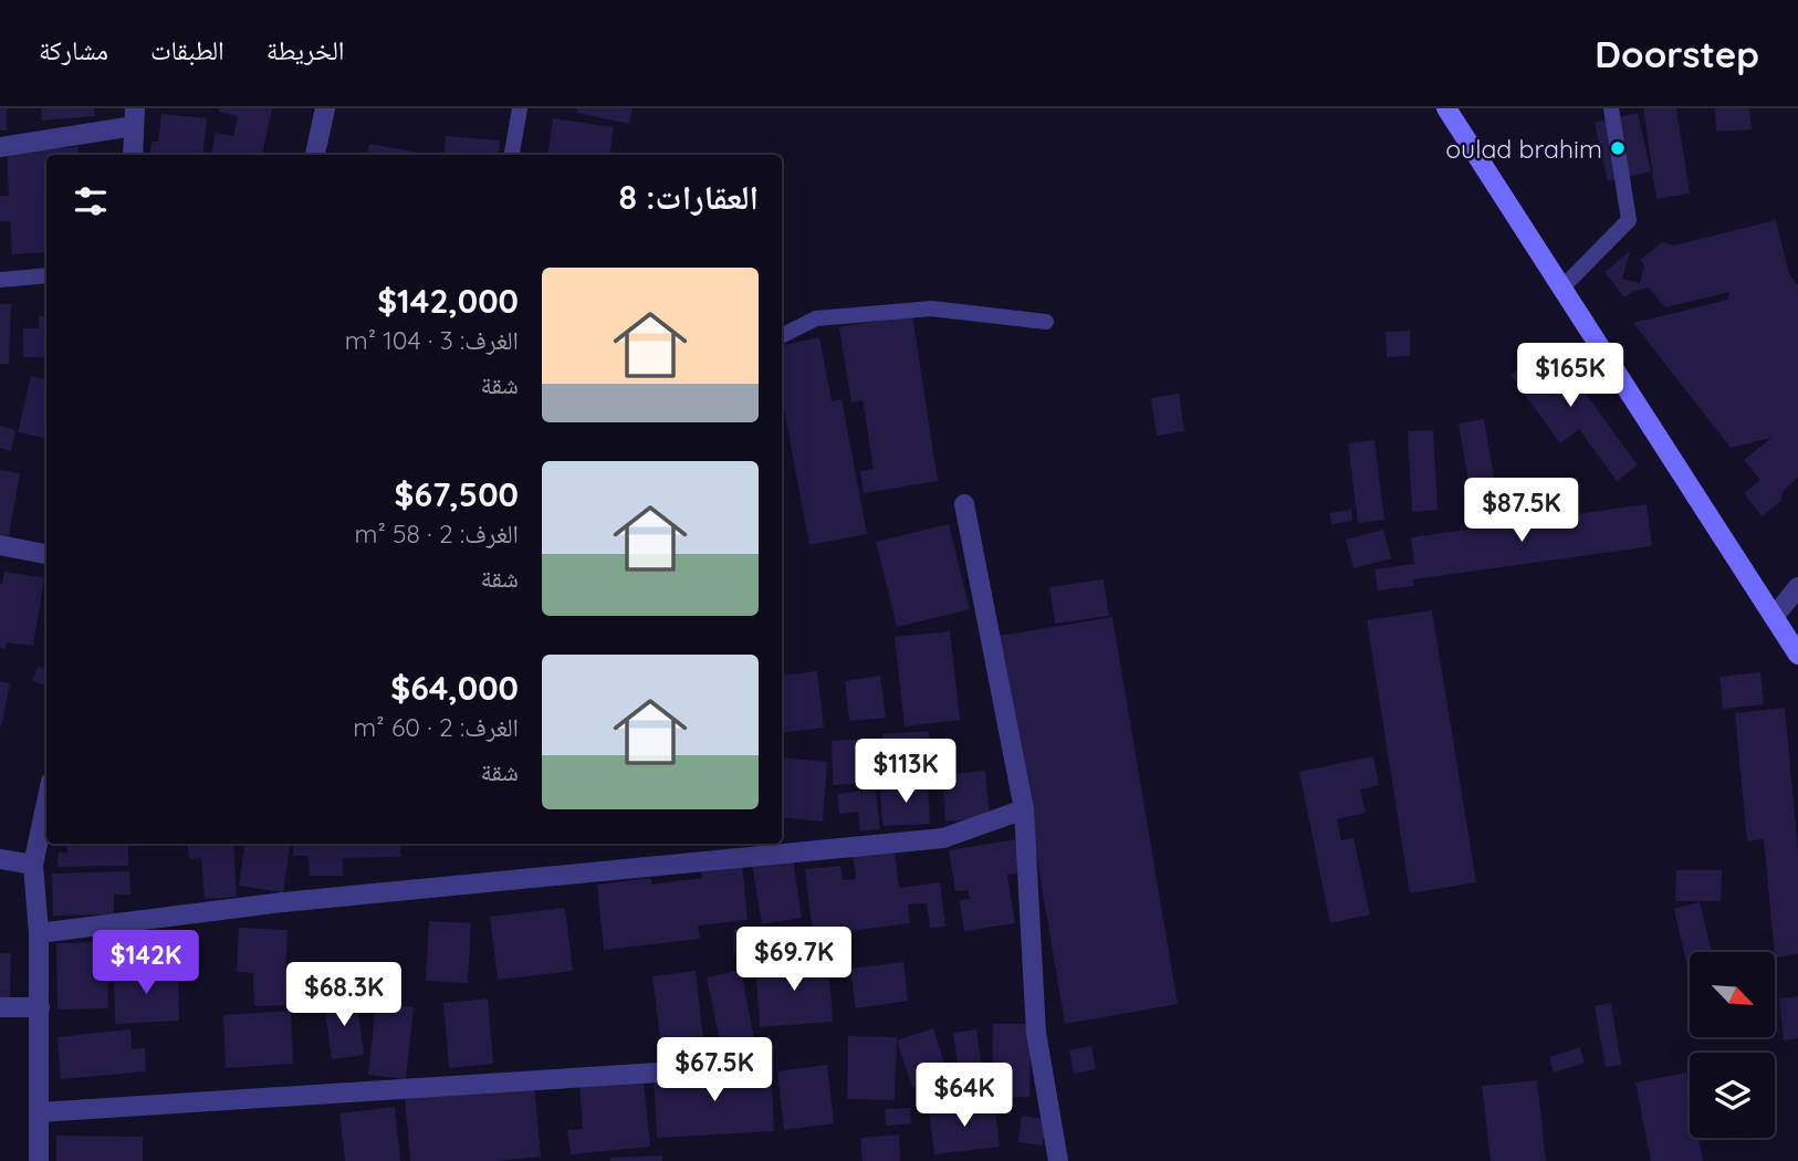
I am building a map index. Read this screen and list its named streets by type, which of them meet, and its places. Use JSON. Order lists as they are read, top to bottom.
{
  "places": ["oulad brahim"],
  "north": "bottom right",
  "page": {
    "header": "Doorstep",
    "nav": ["الخريطة", "الطبقات", "مشاركة"],
    "heading": "العقارات: 8",
    "list": [
      {
        "name": "$142,000",
        "note": "الغرف: 3 · 104 m² · شقة"
      },
      {
        "name": "$67,500",
        "note": "الغرف: 2 · 58 m² · شقة"
      },
      {
        "name": "$64,000",
        "note": "الغرف: 2 · 60 m² · شقة"
      }
    ],
    "price": [
      "$165K",
      "$87.5K",
      "$113K",
      "$69.7K",
      "$142K",
      "$68.3K",
      "$67.5K",
      "$64K"
    ]
  }
}
